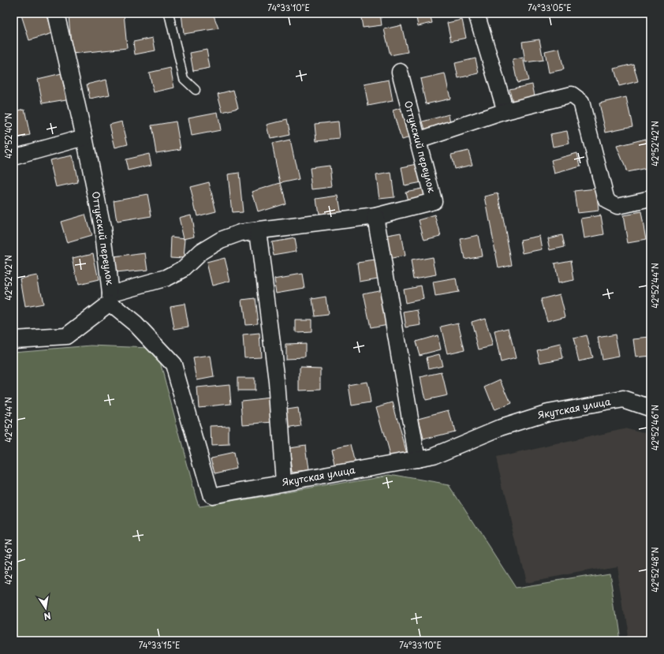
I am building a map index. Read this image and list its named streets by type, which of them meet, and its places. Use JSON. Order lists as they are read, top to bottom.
{
  "streets": {
    "street": ["Оттукский переулок", "Якутская улица"]
  },
  "crossings": [
    ["Оттукский переулок", "Якутская улица"]
  ],
  "north": "bottom",
  "coordinates": [
    "74°33'10\"E",
    "74°33'05\"E",
    "42°52'40\"N",
    "42°52'42\"N",
    "42°52'44\"N",
    "42°52'46\"N",
    "42°52'48\"N",
    "74°33'15\"E"
  ]
}
